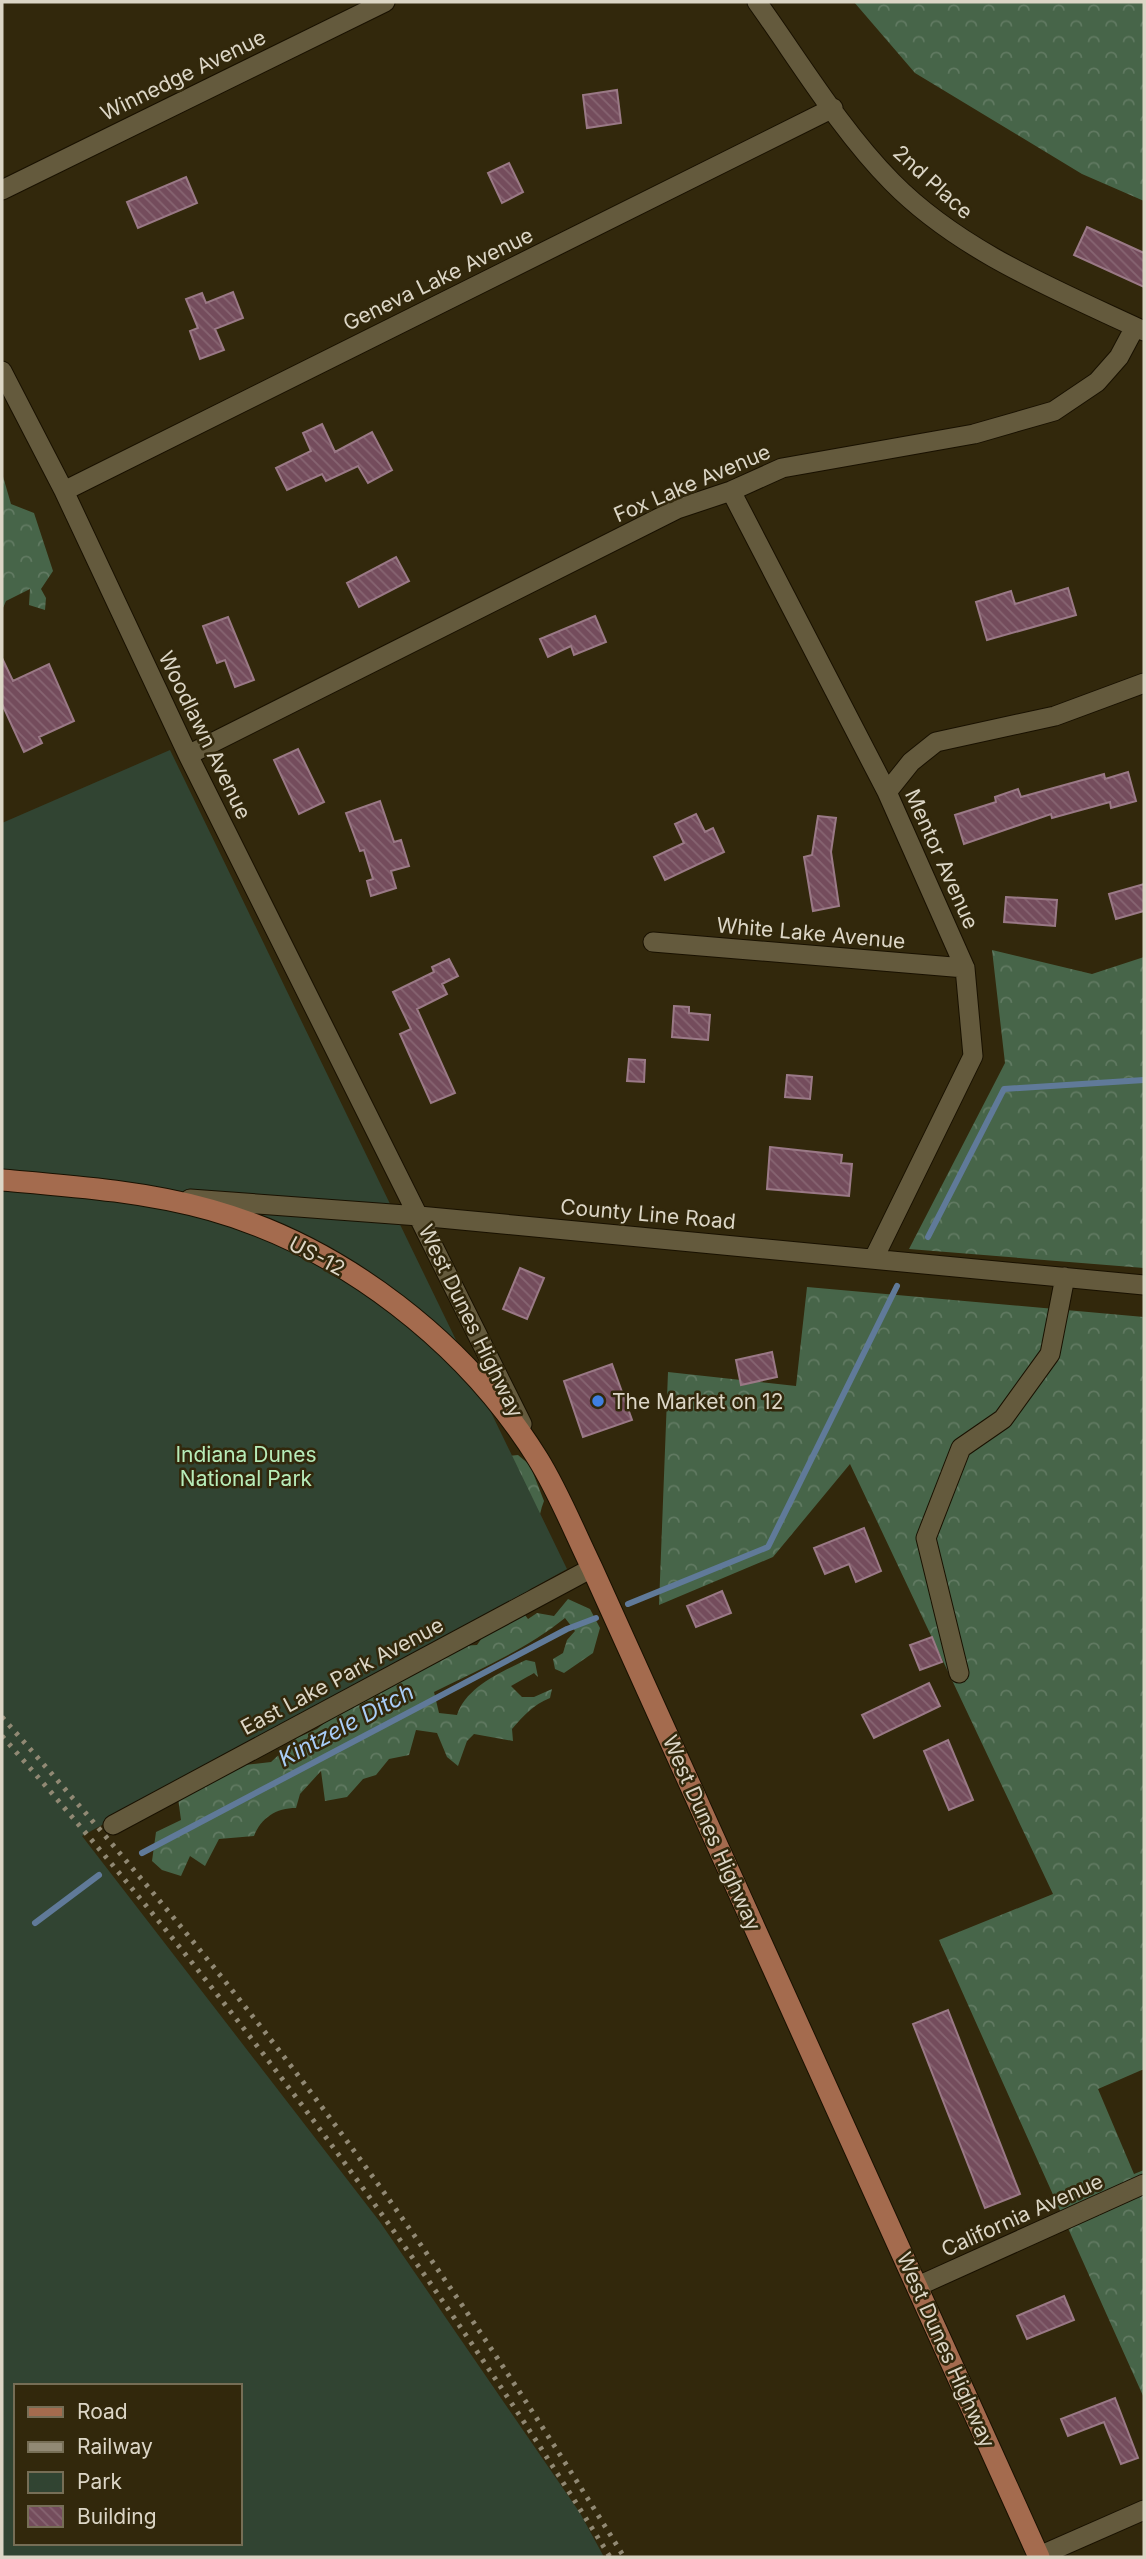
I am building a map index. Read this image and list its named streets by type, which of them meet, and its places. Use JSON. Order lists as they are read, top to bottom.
{
  "streets": {
    "main road": ["US-12", "West Dunes Highway"],
    "street": [
      "Winnedge Avenue",
      "2nd Place",
      "Geneva Lake Avenue",
      "Fox Lake Avenue",
      "Woodlawn Avenue",
      "Mentor Avenue",
      "White Lake Avenue",
      "County Line Road",
      "East Lake Park Avenue",
      "California Avenue"
    ]
  },
  "crossings": [
    ["2nd Place", "Geneva Lake Avenue"],
    ["2nd Place", "Fox Lake Avenue"],
    ["Geneva Lake Avenue", "Woodlawn Avenue"],
    ["Fox Lake Avenue", "Woodlawn Avenue"],
    ["Fox Lake Avenue", "Mentor Avenue"],
    ["Woodlawn Avenue", "West Dunes Highway"],
    ["Mentor Avenue", "White Lake Avenue"],
    ["Mentor Avenue", "County Line Road"],
    ["County Line Road", "US-12"],
    ["County Line Road", "West Dunes Highway"],
    ["US-12", "West Dunes Highway"],
    ["West Dunes Highway", "East Lake Park Avenue"],
    ["West Dunes Highway", "California Avenue"]
  ],
  "water": ["Kintzele Ditch"],
  "parks": ["Indiana Dunes National Park"],
  "places": ["The Market on 12"],
  "legend": [
    "Road",
    "Railway",
    "Park",
    "Building"
  ]
}
